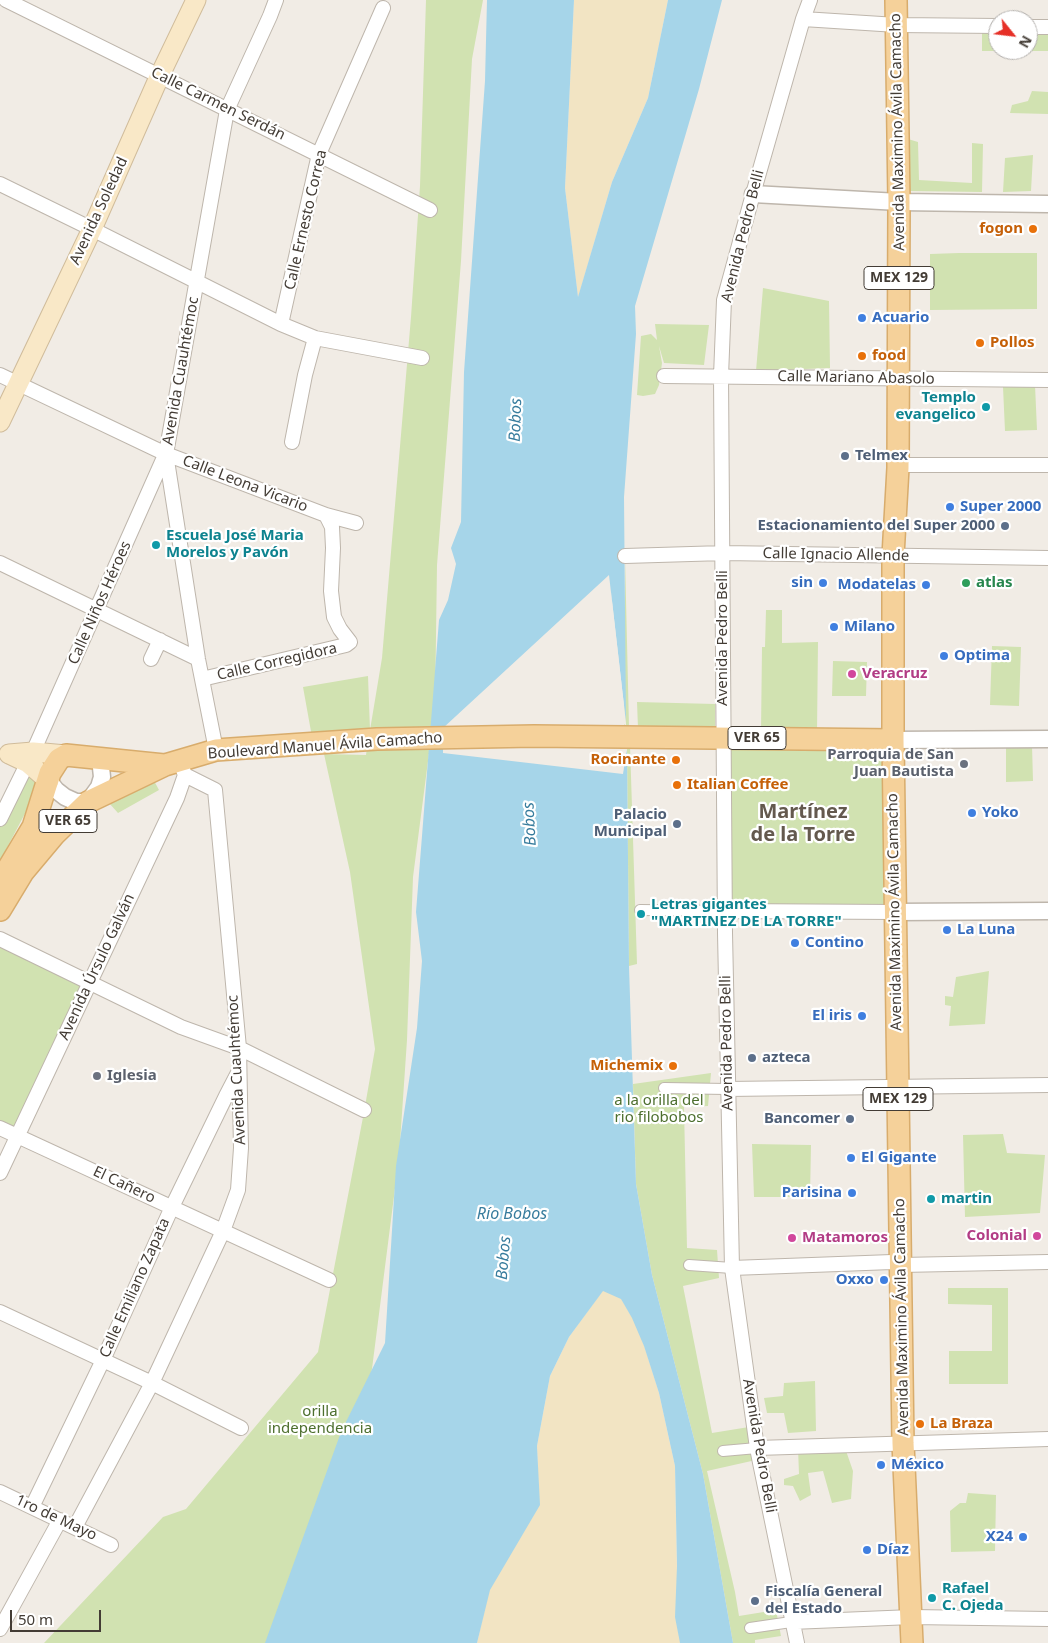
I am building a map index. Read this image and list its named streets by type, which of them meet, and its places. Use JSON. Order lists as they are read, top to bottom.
{
  "streets": {
    "main road": [
      "Avenida Maximino Ávila Camacho",
      "Avenida Soledad",
      "MEX 129",
      "VER 65",
      "Boulevard Manuel Ávila Camacho"
    ],
    "street": [
      "Calle Carmen Serdán",
      "Calle Ernesto Correa",
      "Avenida Pedro Belli",
      "Avenida Cuauhtémoc",
      "Calle Mariano Abasolo",
      "Calle Leona Vicario",
      "Calle Ignacio Allende",
      "Calle Niños Héroes",
      "Calle Corregidora",
      "Avenida Úrsulo Galván",
      "El Cañero",
      "Calle Emiliano Zapata",
      "1ro de Mayo"
    ]
  },
  "crossings": [
    ["Calle Carmen Serdán", "Avenida Soledad"],
    ["Calle Carmen Serdán", "Calle Ernesto Correa"],
    ["Calle Carmen Serdán", "Avenida Cuauhtémoc"],
    ["Avenida Maximino Ávila Camacho", "Calle Mariano Abasolo"],
    ["Avenida Maximino Ávila Camacho", "Calle Ignacio Allende"],
    ["Avenida Maximino Ávila Camacho", "VER 65"],
    ["Avenida Soledad", "Calle Leona Vicario"],
    ["Avenida Pedro Belli", "Calle Mariano Abasolo"],
    ["Avenida Pedro Belli", "Calle Ignacio Allende"],
    ["Avenida Pedro Belli", "VER 65"],
    ["Avenida Pedro Belli", "Boulevard Manuel Ávila Camacho"],
    ["Avenida Cuauhtémoc", "Calle Leona Vicario"],
    ["Avenida Cuauhtémoc", "Calle Niños Héroes"],
    ["Avenida Cuauhtémoc", "Calle Corregidora"],
    ["Avenida Cuauhtémoc", "Boulevard Manuel Ávila Camacho"],
    ["Avenida Cuauhtémoc", "Avenida Úrsulo Galván"],
    ["Avenida Cuauhtémoc", "El Cañero"],
    ["Avenida Cuauhtémoc", "Calle Emiliano Zapata"],
    ["Avenida Cuauhtémoc", "1ro de Mayo"],
    ["Calle Leona Vicario", "Calle Niños Héroes"],
    ["Calle Leona Vicario", "Calle Corregidora"],
    ["Calle Niños Héroes", "Calle Corregidora"],
    ["VER 65", "Boulevard Manuel Ávila Camacho"],
    ["Boulevard Manuel Ávila Camacho", "Avenida Úrsulo Galván"],
    ["Avenida Úrsulo Galván", "El Cañero"],
    ["El Cañero", "Calle Emiliano Zapata"],
    ["Calle Emiliano Zapata", "1ro de Mayo"]
  ],
  "districts": ["Martínez de la Torre"],
  "water": ["Bobos", "Río Bobos"],
  "parks": ["a la orilla del rio filobobos", "orilla independencia"],
  "places": [
    "fogon",
    "Acuario",
    "Pollos",
    "food",
    "Templo evangelico",
    "Telmex",
    "Super 2000",
    "Estacionamiento del Super 2000",
    "Escuela José Maria Morelos y Pavón",
    "sin",
    "atlas",
    "Modatelas",
    "Milano",
    "Optima",
    "Veracruz",
    "Rocinante",
    "Parroquia de San Juan Bautista",
    "Italian Coffee",
    "Yoko",
    "Palacio Municipal",
    "Letras gigantes \"MARTINEZ DE LA TORRE\"",
    "La Luna",
    "Contino",
    "El iris",
    "azteca",
    "Michemix",
    "Iglesia",
    "Bancomer",
    "El Gigante",
    "Parisina",
    "martin",
    "Colonial",
    "Matamoros",
    "Oxxo",
    "La Braza",
    "México",
    "X24",
    "Díaz",
    "Rafael C. Ojeda",
    "Fiscalía General del Estado"
  ],
  "scale_bar": "50 m",
  "north": "bottom right"
}
